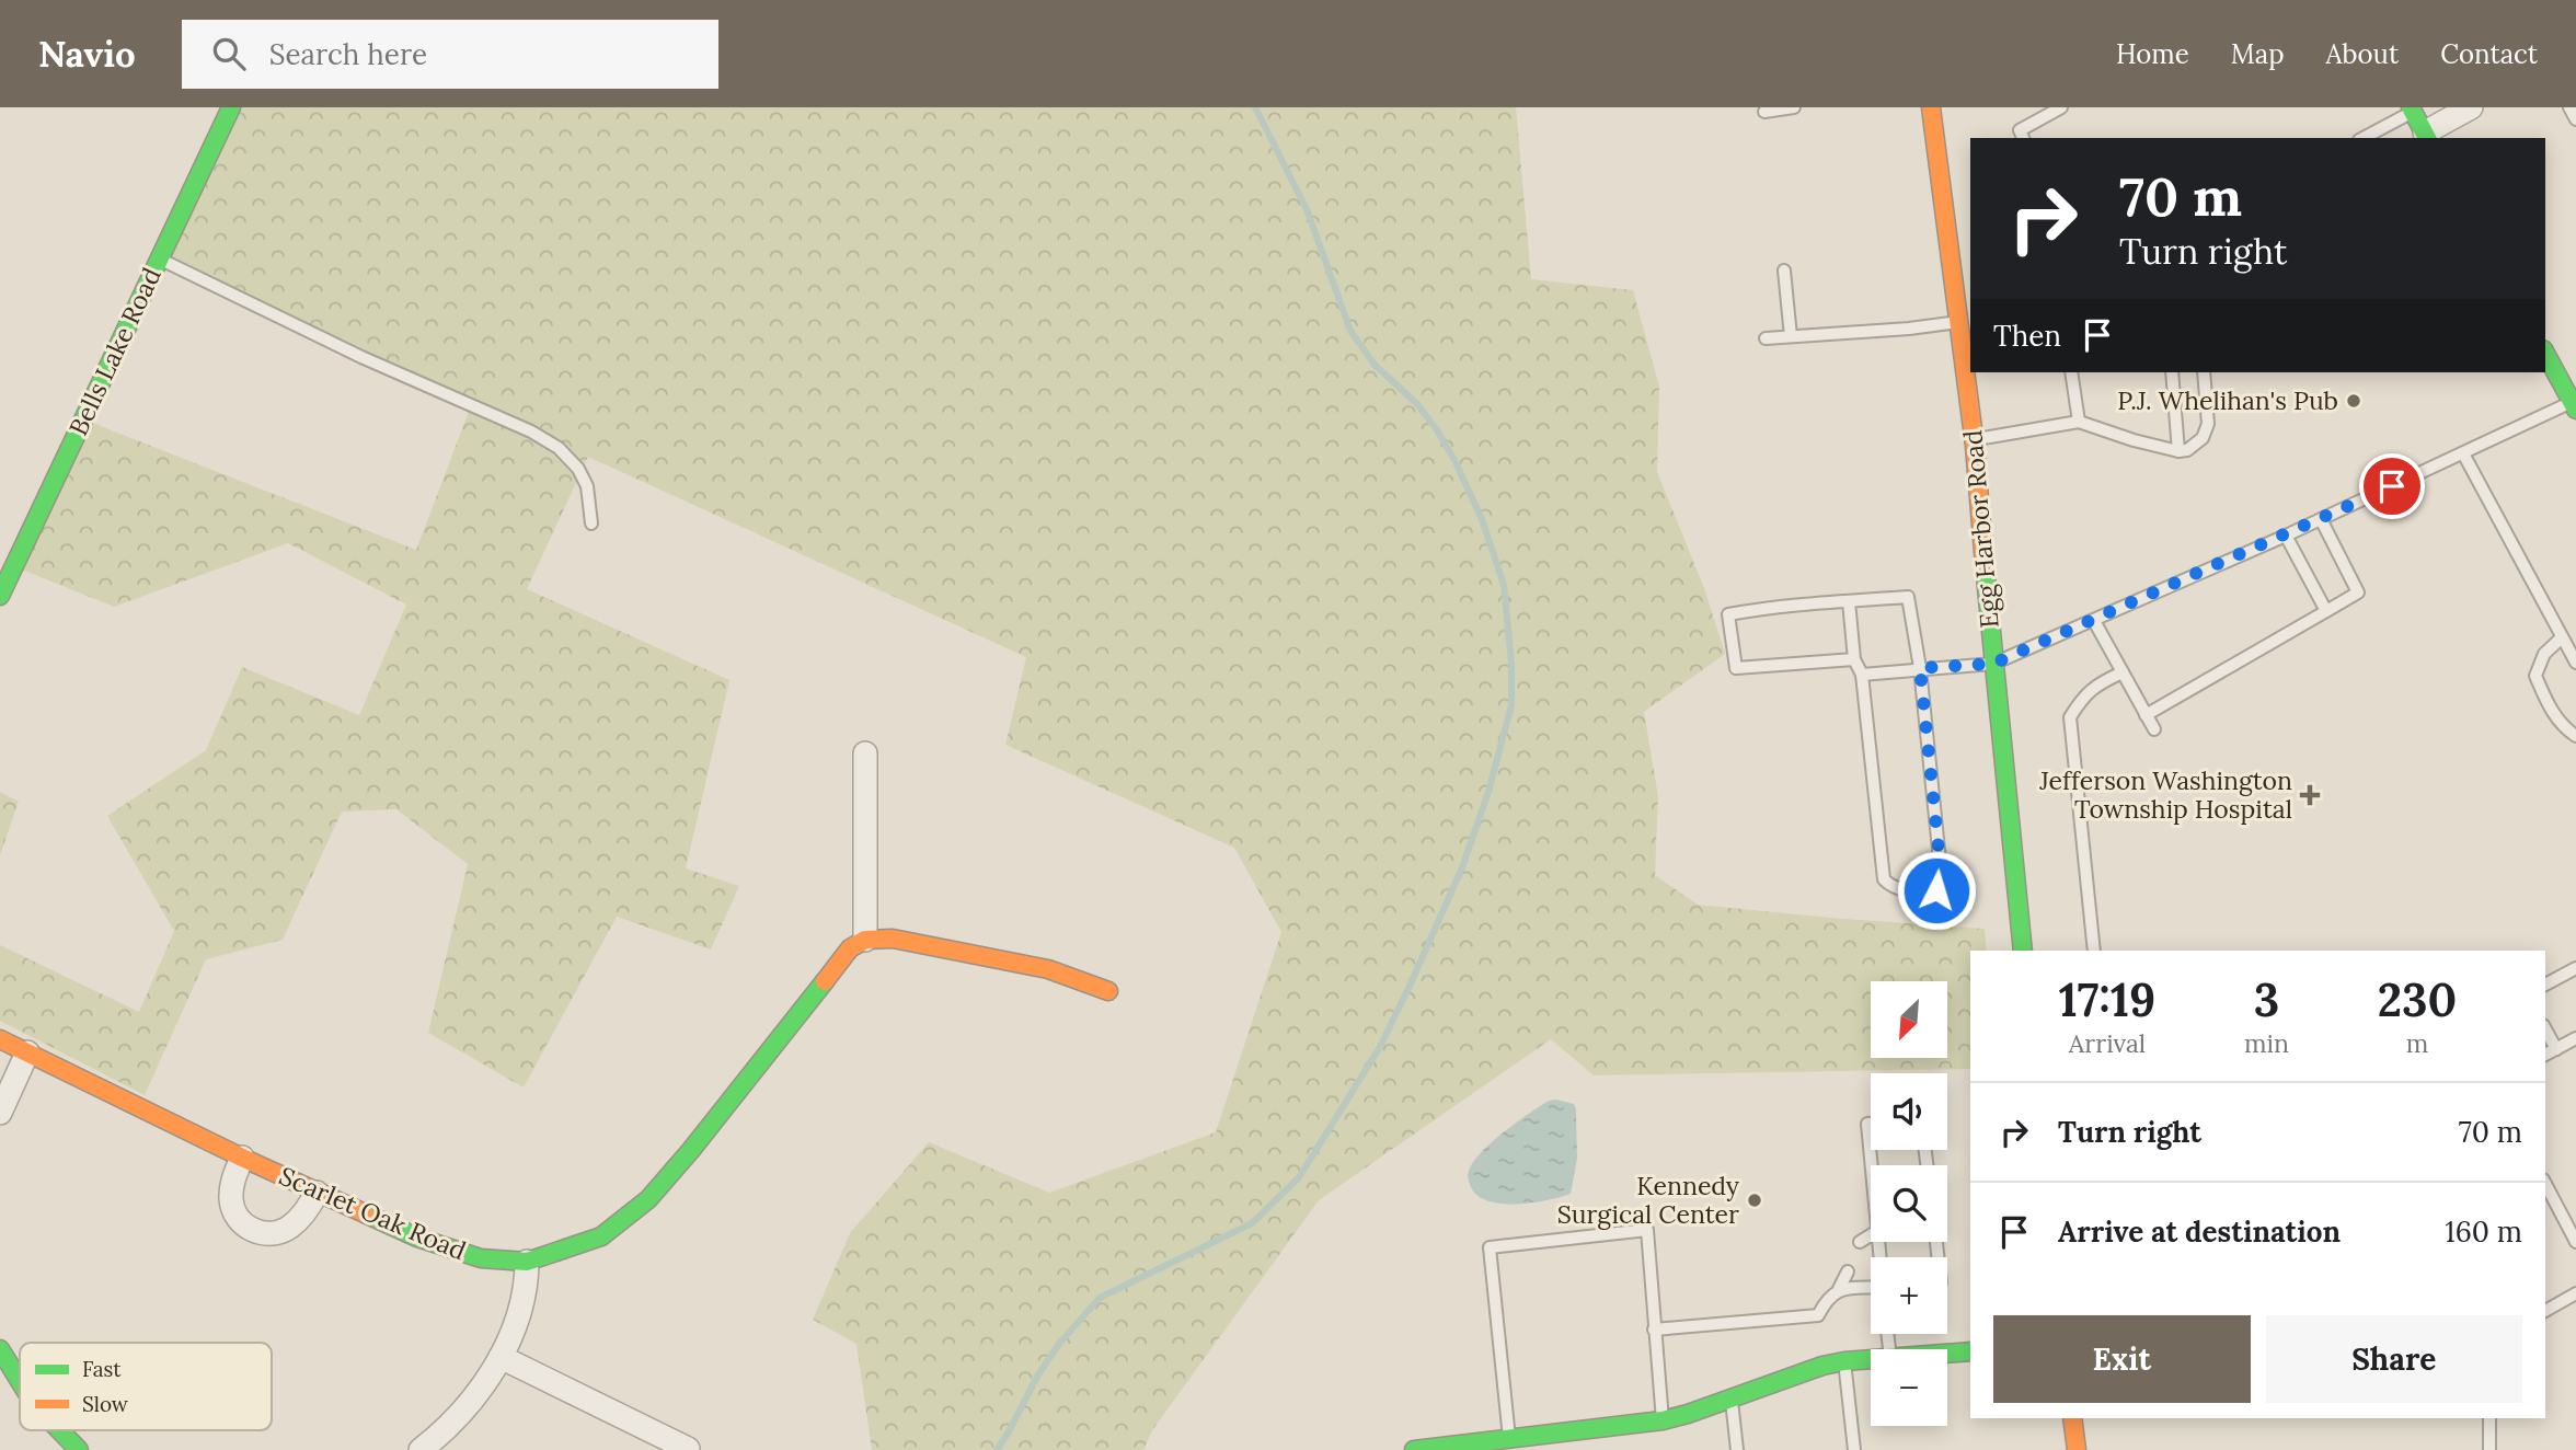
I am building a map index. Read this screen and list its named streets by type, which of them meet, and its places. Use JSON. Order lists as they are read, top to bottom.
{
  "streets": {
    "street": ["Bells Lake Road", "Egg Harbor Road", "Scarlet Oak Road"]
  },
  "places": {
    "other": ["P.J. Whelihan's Pub", "Kennedy Surgical Center"],
    "health": ["Jefferson Washington Township Hospital"]
  },
  "legend": ["Fast", "Slow"],
  "north": "bottom left",
  "page": {
    "header": "Navio",
    "search": "Search here",
    "nav": [
      "Home",
      "Map",
      "About",
      "Contact"
    ],
    "turn": ["70 m", "Turn right"],
    "then": "Then",
    "eta": [
      "17:19",
      "Arrival",
      "3",
      "min",
      "230",
      "m"
    ],
    "map_buttons": ["+", "−"],
    "list": [
      {
        "name": "Turn right",
        "value": "70 m"
      },
      {
        "name": "Arrive at destination",
        "value": "160 m"
      }
    ],
    "buttons": ["Exit", "Share"]
  }
}
